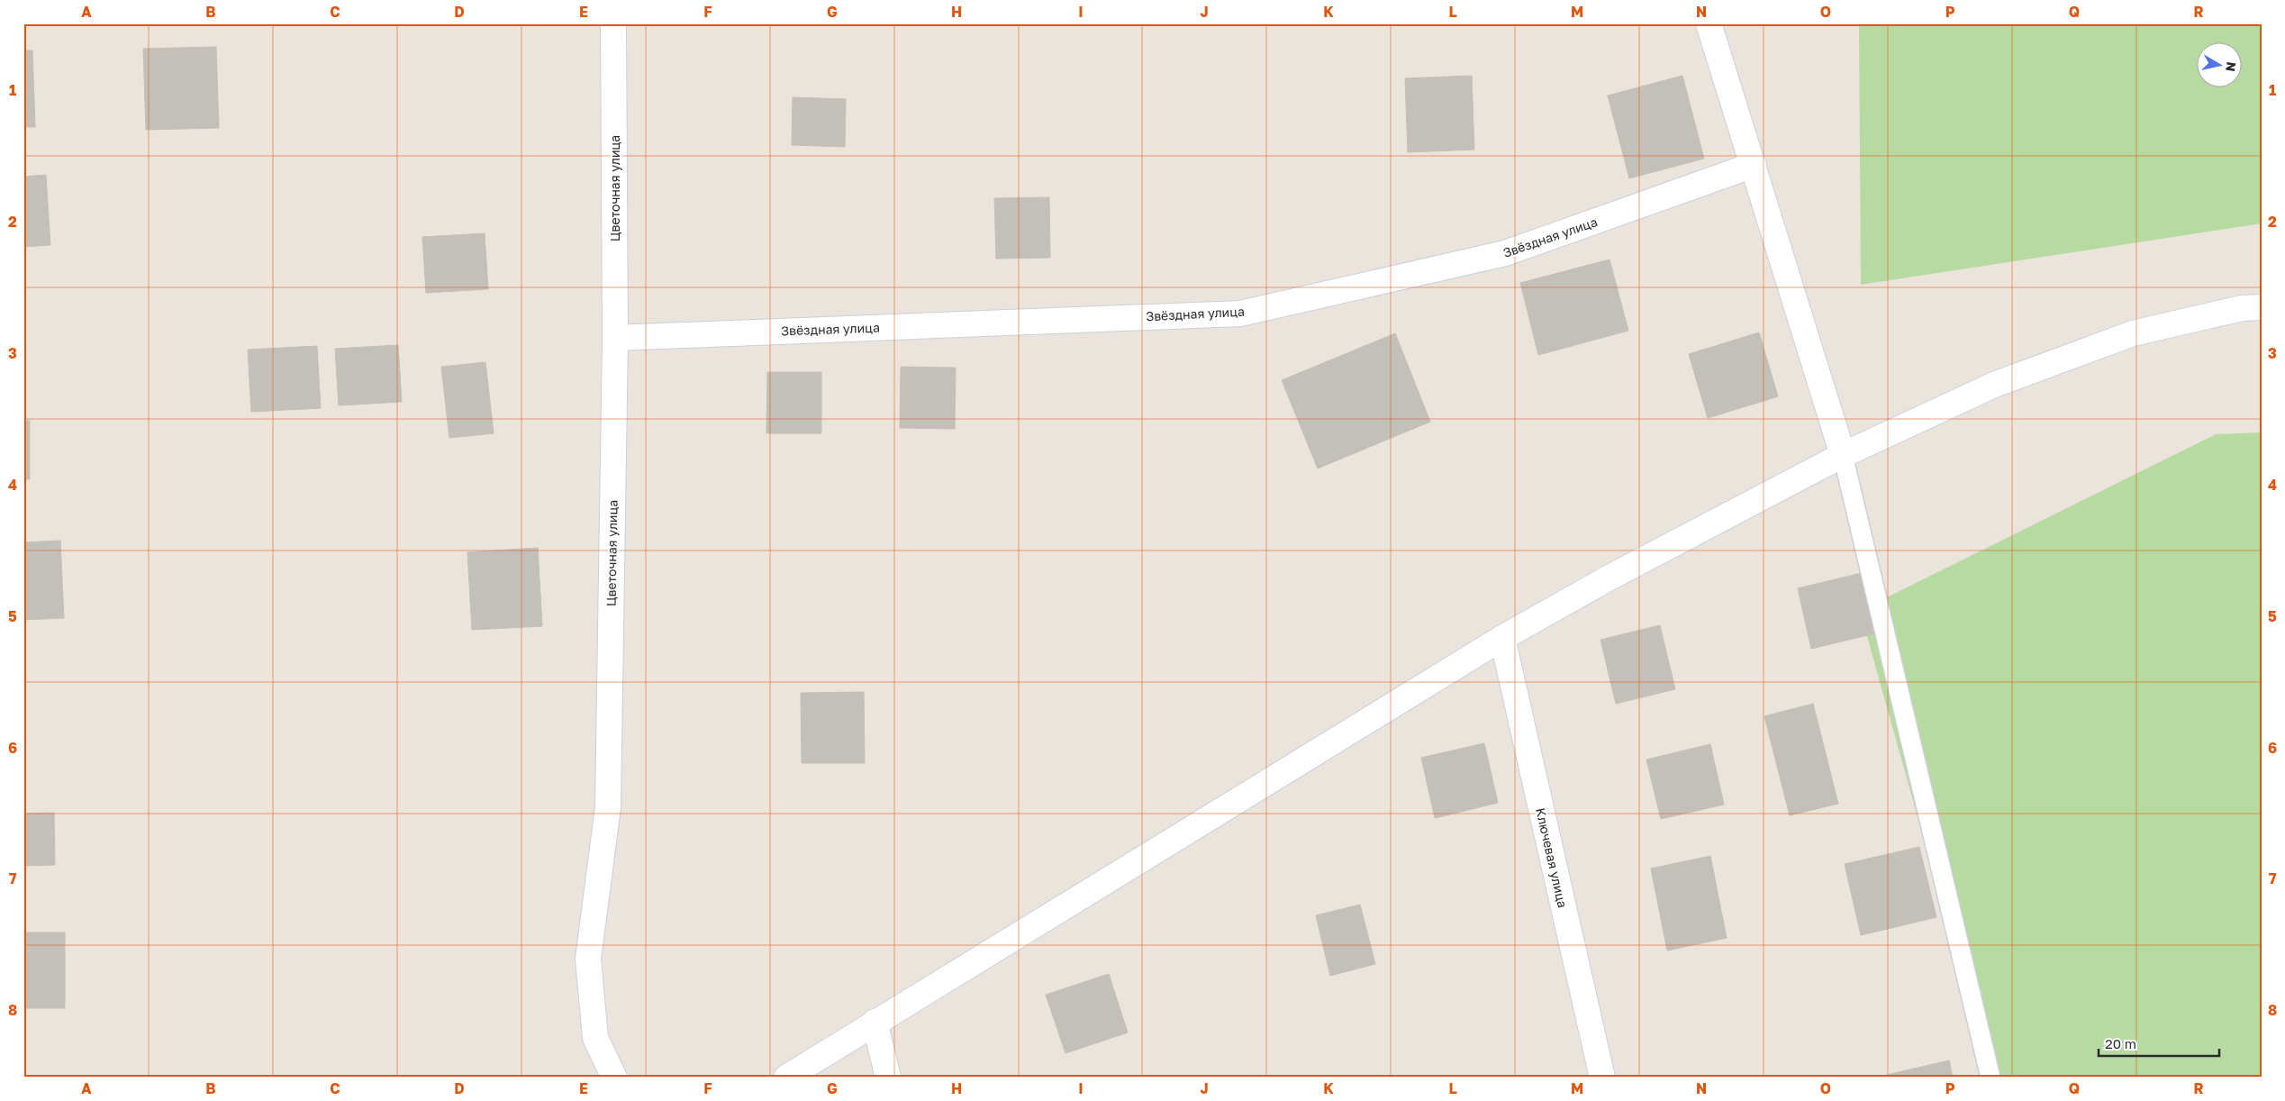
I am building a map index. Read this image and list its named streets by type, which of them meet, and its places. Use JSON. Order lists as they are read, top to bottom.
{
  "streets": {
    "street": ["Цветочная улица", "Звёздная улица", "Ключевая улица"]
  },
  "crossings": [
    ["Цветочная улица", "Звёздная улица"]
  ],
  "scale_bar": "20 m",
  "north": "right",
  "grid": {
    "columns": [
      "A",
      "B",
      "C",
      "D",
      "E",
      "F",
      "G",
      "H",
      "I",
      "J",
      "K",
      "L",
      "M",
      "N",
      "O",
      "P",
      "Q",
      "R"
    ],
    "rows": [
      "1",
      "2",
      "3",
      "4",
      "5",
      "6",
      "7",
      "8"
    ]
  }
}
